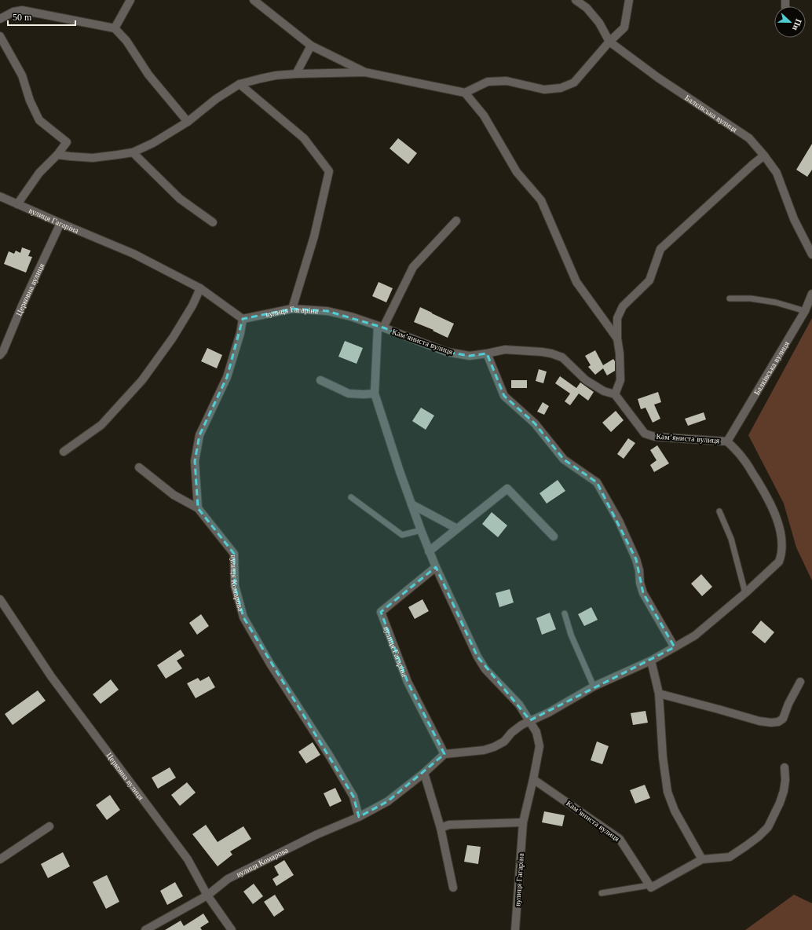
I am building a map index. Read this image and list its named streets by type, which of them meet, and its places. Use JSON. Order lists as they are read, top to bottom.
{
  "streets": {
    "street": [
      "Балківська вулиця",
      "вулиця Гагаріна",
      "Церковна вулиця",
      "Камʼяниста вулиця",
      "вулиця Комарова"
    ]
  },
  "crossings": [
    ["Балківська вулиця", "Камʼяниста вулиця"],
    ["вулиця Гагаріна", "Церковна вулиця"],
    ["вулиця Гагаріна", "Камʼяниста вулиця"],
    ["Церковна вулиця", "вулиця Комарова"]
  ],
  "scale_bar": "50 m",
  "north": "right"
}
